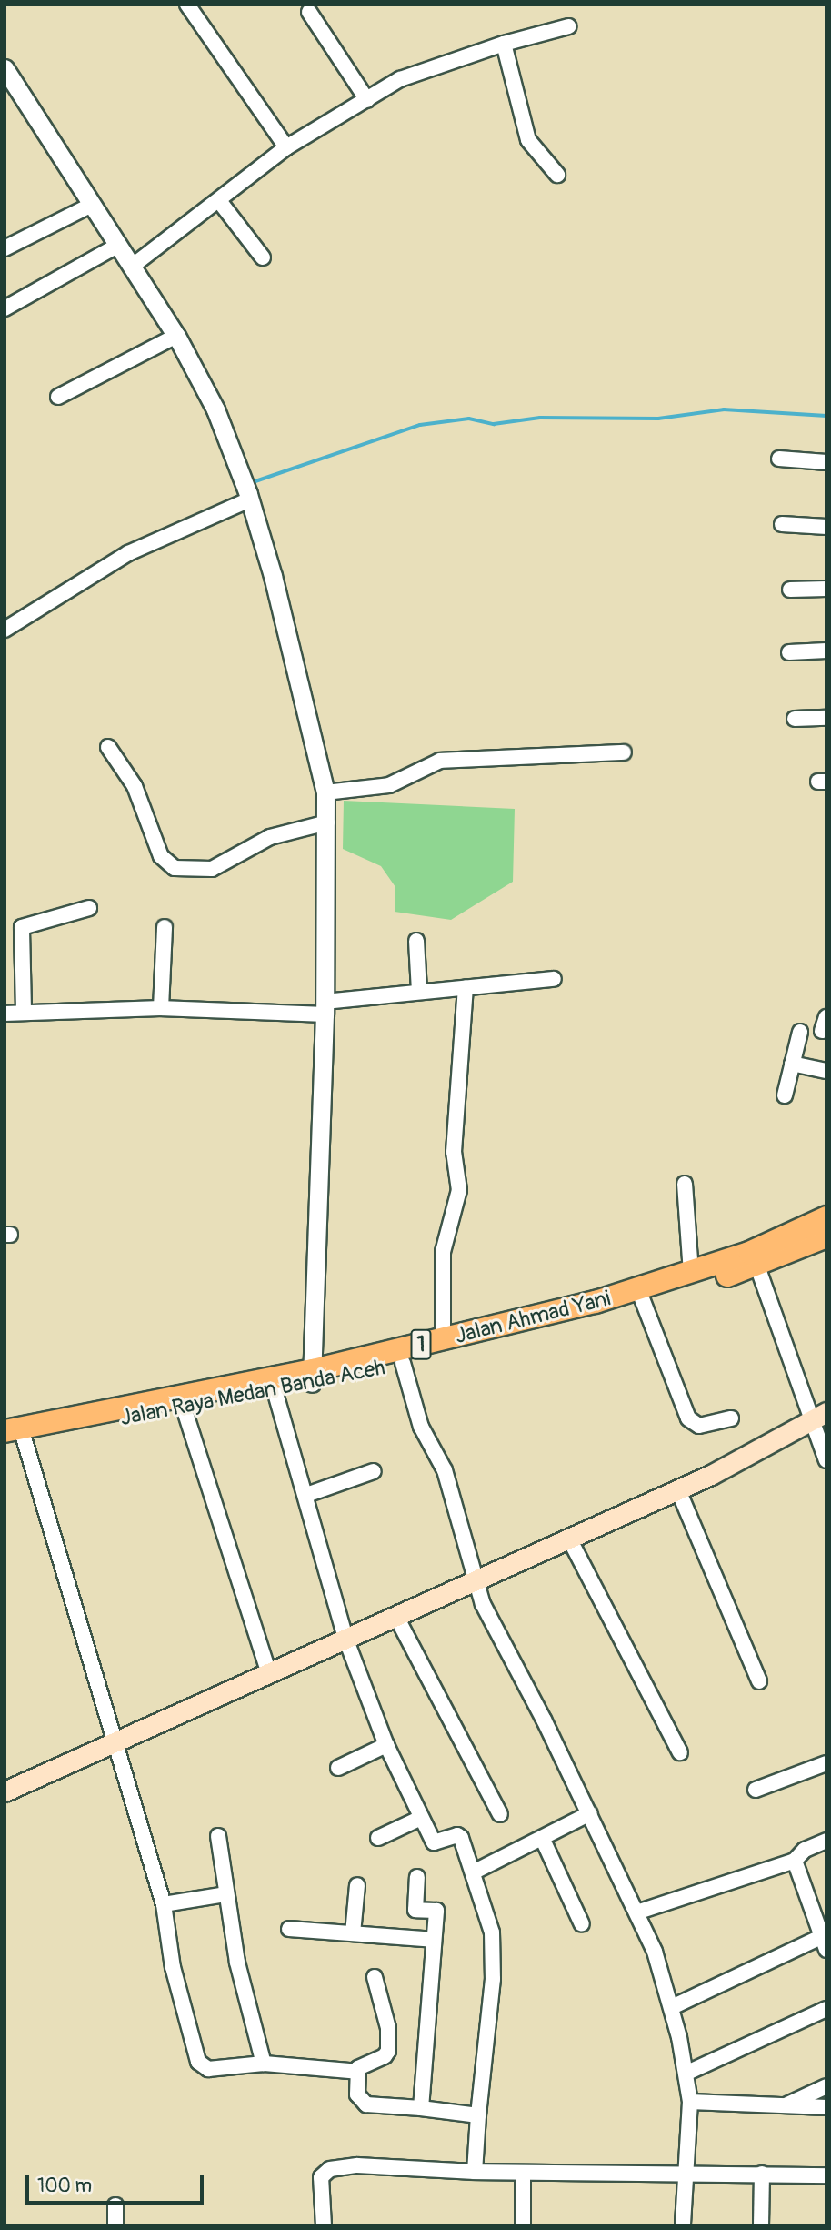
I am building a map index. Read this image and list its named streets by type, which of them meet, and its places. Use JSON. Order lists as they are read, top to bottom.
{
  "streets": {
    "main road": ["Jalan Ahmad Yani", "1", "Jalan Raya Medan Banda Aceh"]
  },
  "crossings": [
    ["Jalan Ahmad Yani", "Jalan Raya Medan Banda Aceh"]
  ],
  "scale_bar": "100 m"
}
